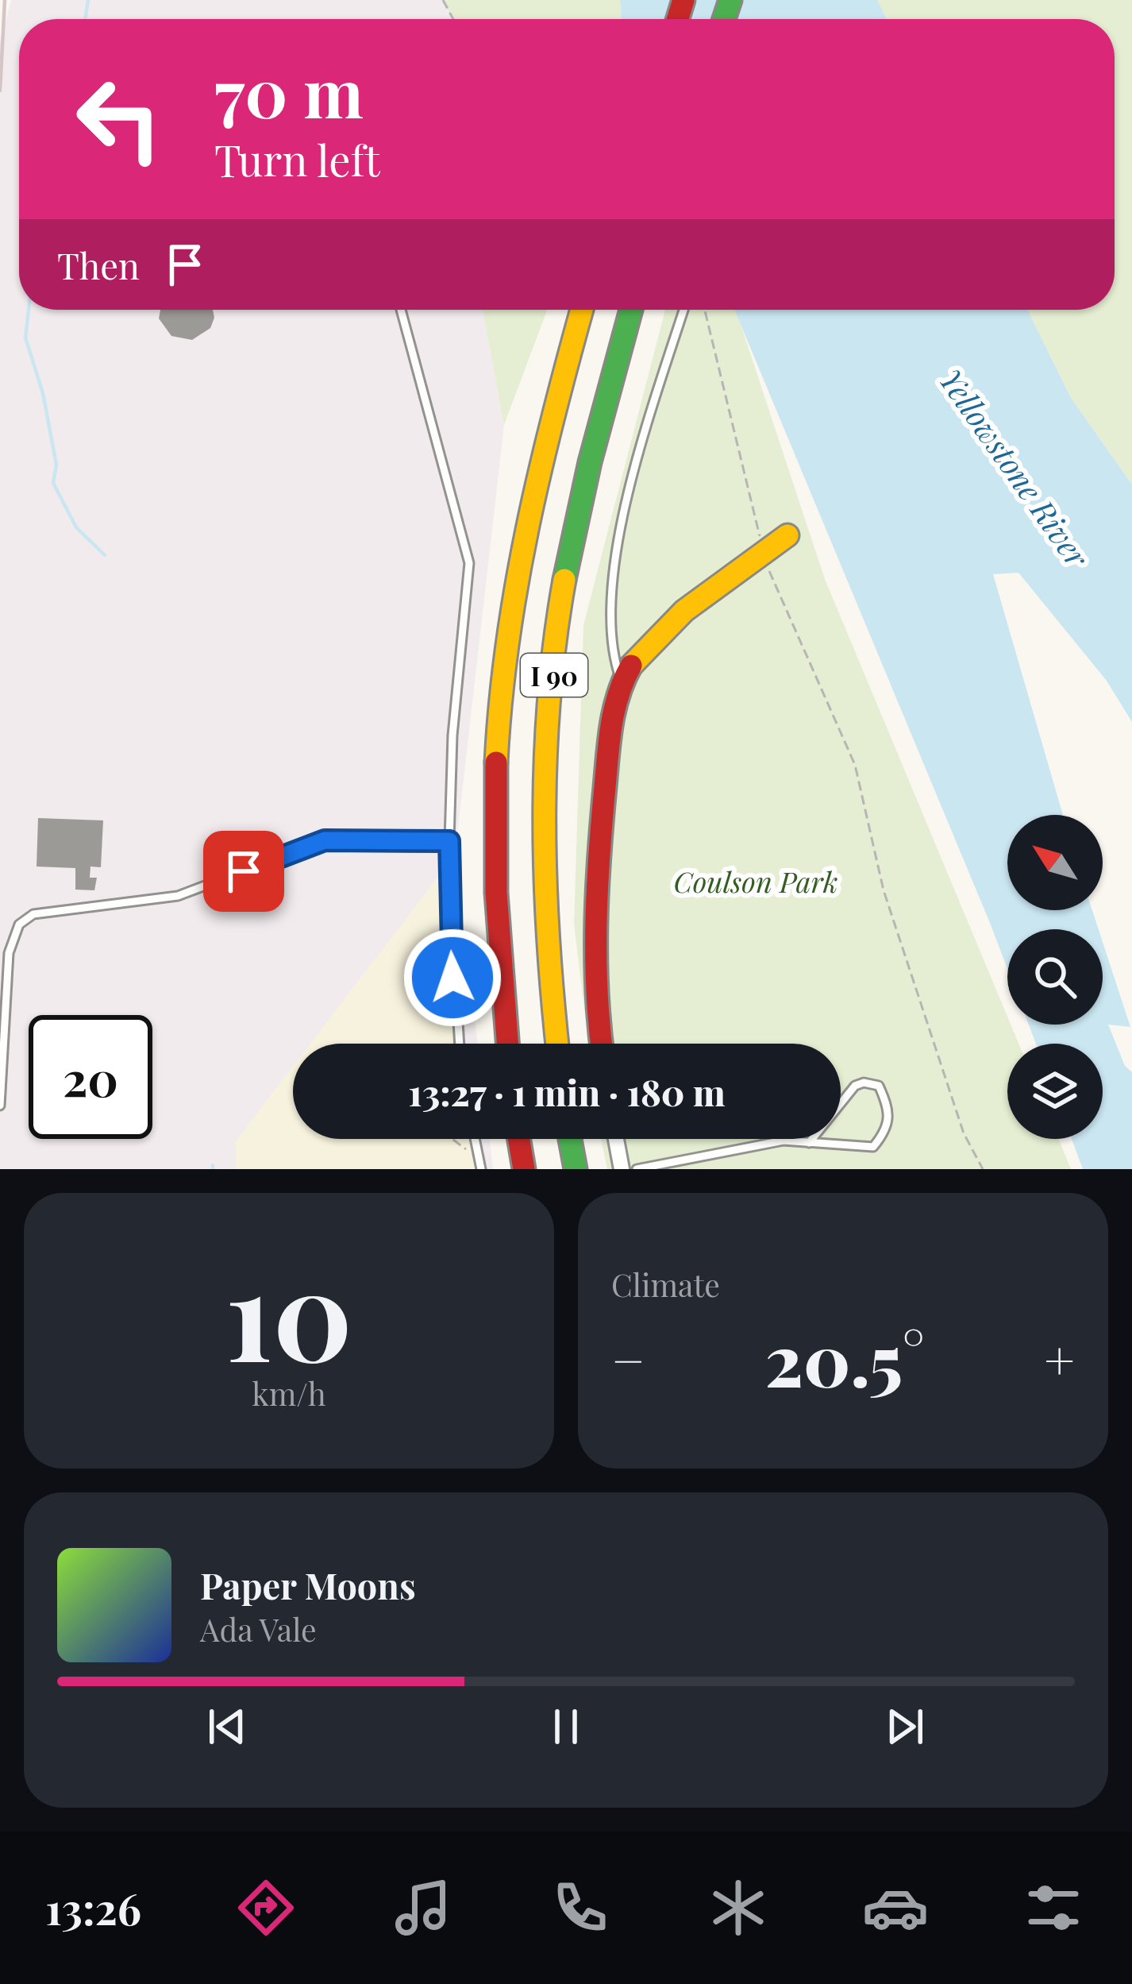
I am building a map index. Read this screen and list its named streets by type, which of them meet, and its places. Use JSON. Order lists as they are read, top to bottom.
{
  "streets": {
    "main road": ["I 90"]
  },
  "water": ["Yellowstone River"],
  "parks": ["Coulson Park"],
  "north": "top left",
  "page": {
    "turn": ["70 m", "Turn left"],
    "then": "Then",
    "limit": "20",
    "trip": "13:27 · 1 min · 180 m",
    "tile": [
      ["10", "km/h"],
      "Climate"
    ],
    "heat": ["−", "20.5°", "+"],
    "song": ["Paper Moons", "Ada Vale"],
    "tabs": "13:26"
  }
}
